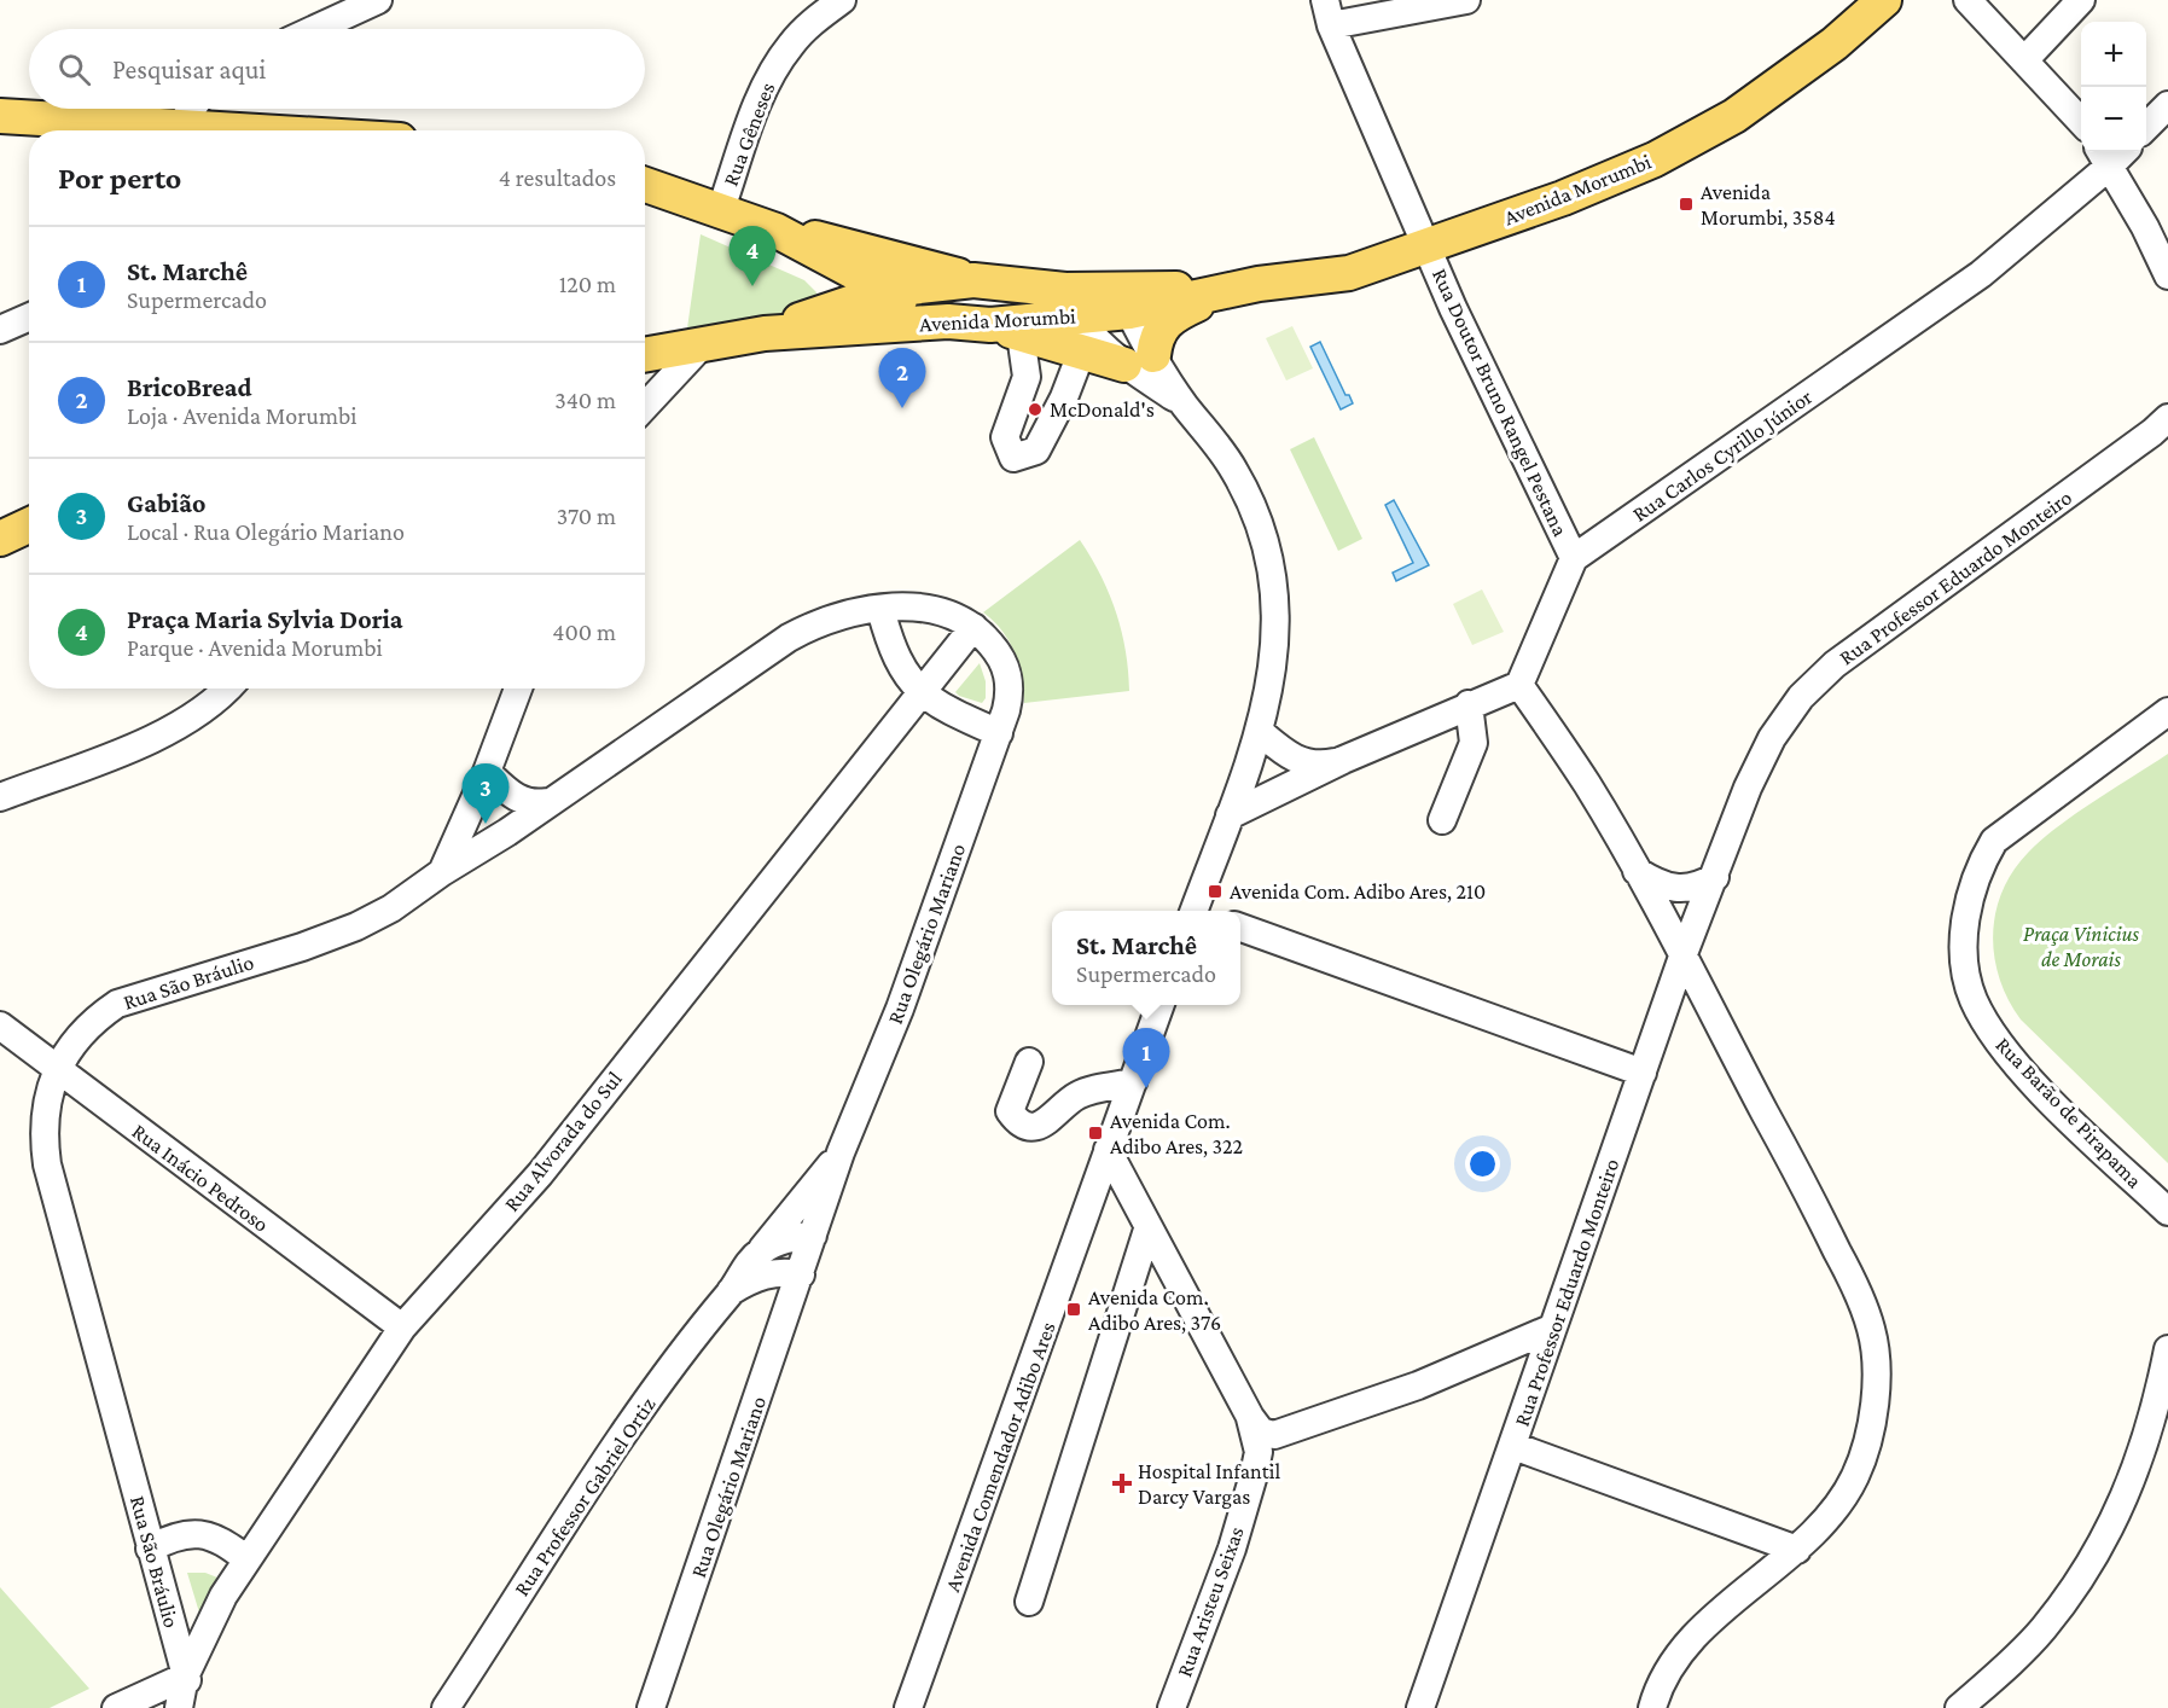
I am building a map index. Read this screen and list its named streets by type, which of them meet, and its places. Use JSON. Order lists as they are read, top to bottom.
{
  "streets": {
    "main road": ["Avenida Morumbi"],
    "street": [
      "Rua Gêneses",
      "Rua Doutor Bruno Rangel Pestana",
      "Rua Carlos Cyrillo Júnior",
      "Rua Professor Eduardo Monteiro",
      "Rua Olegário Mariano",
      "Rua São Bráulio",
      "Rua Barão de Pirapama",
      "Rua Alvorada do Sul",
      "Rua Inácio Pedroso",
      "Avenida Comendador Adibo Ares",
      "Rua Professor Gabriel Ortiz",
      "Rua Aristeu Seixas"
    ]
  },
  "crossings": [
    ["Avenida Morumbi", "Rua Doutor Bruno Rangel Pestana"],
    ["Rua Doutor Bruno Rangel Pestana", "Rua Carlos Cyrillo Júnior"],
    ["Rua Olegário Mariano", "Rua São Bráulio"],
    ["Rua Olegário Mariano", "Rua Alvorada do Sul"],
    ["Rua Olegário Mariano", "Rua Professor Gabriel Ortiz"],
    ["Rua São Bráulio", "Rua Alvorada do Sul"],
    ["Rua São Bráulio", "Rua Inácio Pedroso"],
    ["Rua Alvorada do Sul", "Rua Inácio Pedroso"],
    ["Avenida Comendador Adibo Ares", "Rua Aristeu Seixas"]
  ],
  "parks": ["Praça Vinicius de Morais"],
  "places": {
    "transit": [
      "Avenida Morumbi, 3584",
      "Avenida Com. Adibo Ares, 210",
      "Avenida Com. Adibo Ares, 322",
      "Avenida Com. Adibo Ares, 376"
    ],
    "other": ["McDonald's"],
    "health": ["Hospital Infantil Darcy Vargas"]
  },
  "page": {
    "map_buttons": ["+", "−"],
    "search": "Pesquisar aqui",
    "heading": ["Por perto", "4 resultados"],
    "list": [
      {
        "mark": "1",
        "name": "St. Marchê",
        "note": "Supermercado",
        "value": "120 m"
      },
      {
        "mark": "2",
        "name": "BricoBread",
        "note": "Loja · Avenida Morumbi",
        "value": "340 m"
      },
      {
        "mark": "3",
        "name": "Gabião",
        "note": "Local · Rua Olegário Mariano",
        "value": "370 m"
      },
      {
        "mark": "4",
        "name": "Praça Maria Sylvia Doria",
        "note": "Parque · Avenida Morumbi",
        "value": "400 m"
      }
    ],
    "pins": [
      "4",
      "2",
      "3",
      "1"
    ],
    "popup": ["St. Marchê", "Supermercado"]
  }
}
